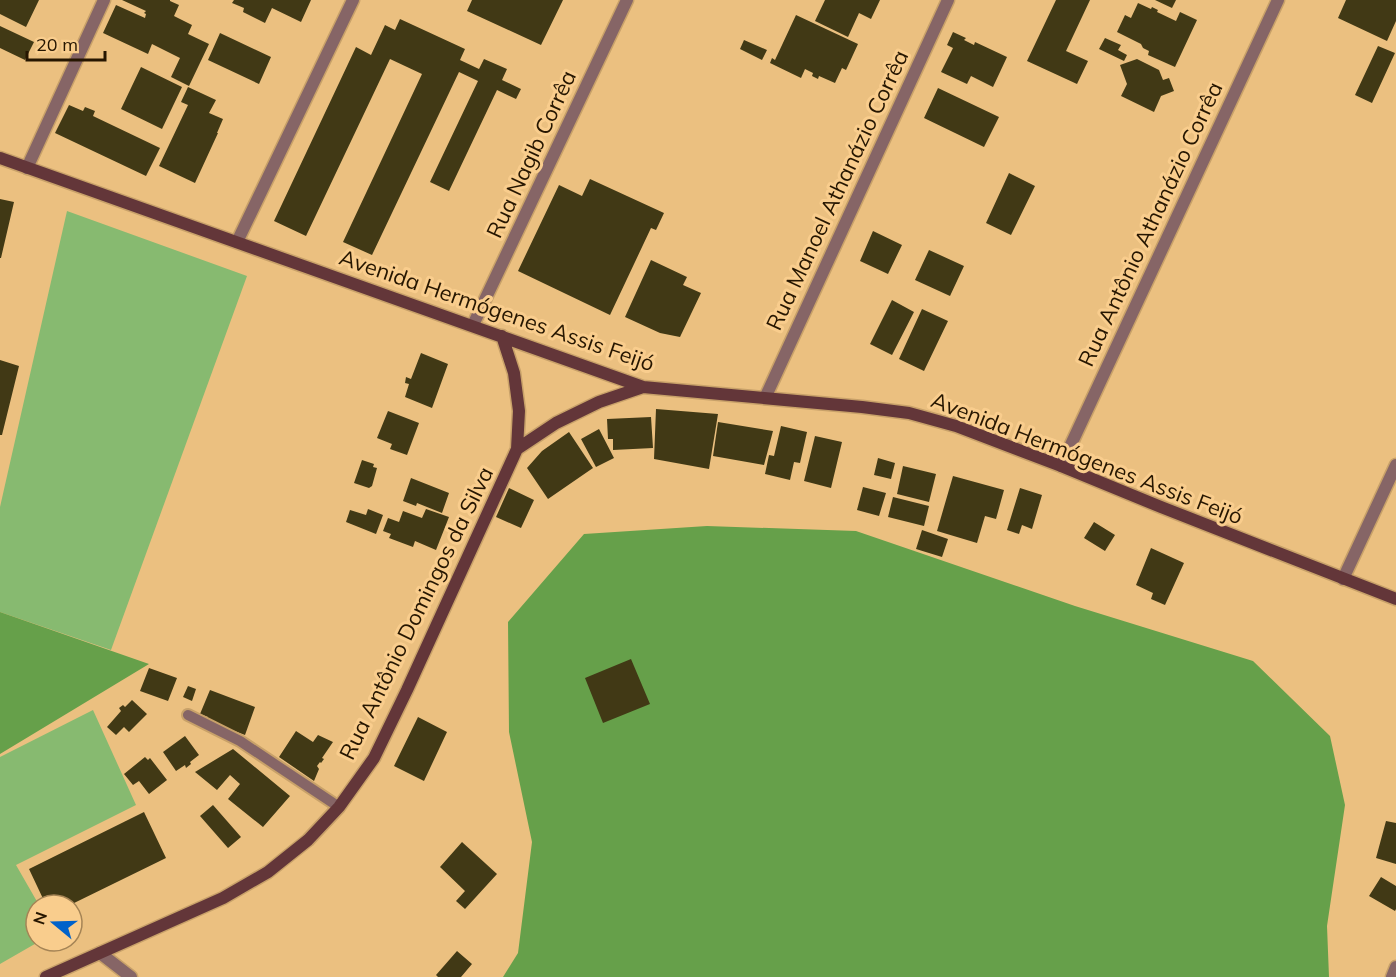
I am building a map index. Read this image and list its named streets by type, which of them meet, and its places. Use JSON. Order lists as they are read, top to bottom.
{
  "streets": {
    "main road": ["Avenida Hermógenes Assis Feijó", "Rua Antônio Domingos da Silva"],
    "street": ["Rua Nagib Corrêa", "Rua Manoel Athanázio Corrêa", "Rua Antônio Athanázio Corrêa"]
  },
  "crossings": [
    ["Rua Nagib Corrêa", "Avenida Hermógenes Assis Feijó"],
    ["Rua Manoel Athanázio Corrêa", "Avenida Hermógenes Assis Feijó"],
    ["Rua Antônio Athanázio Corrêa", "Avenida Hermógenes Assis Feijó"],
    ["Avenida Hermógenes Assis Feijó", "Rua Antônio Domingos da Silva"]
  ],
  "scale_bar": "20 m",
  "north": "left"
}
